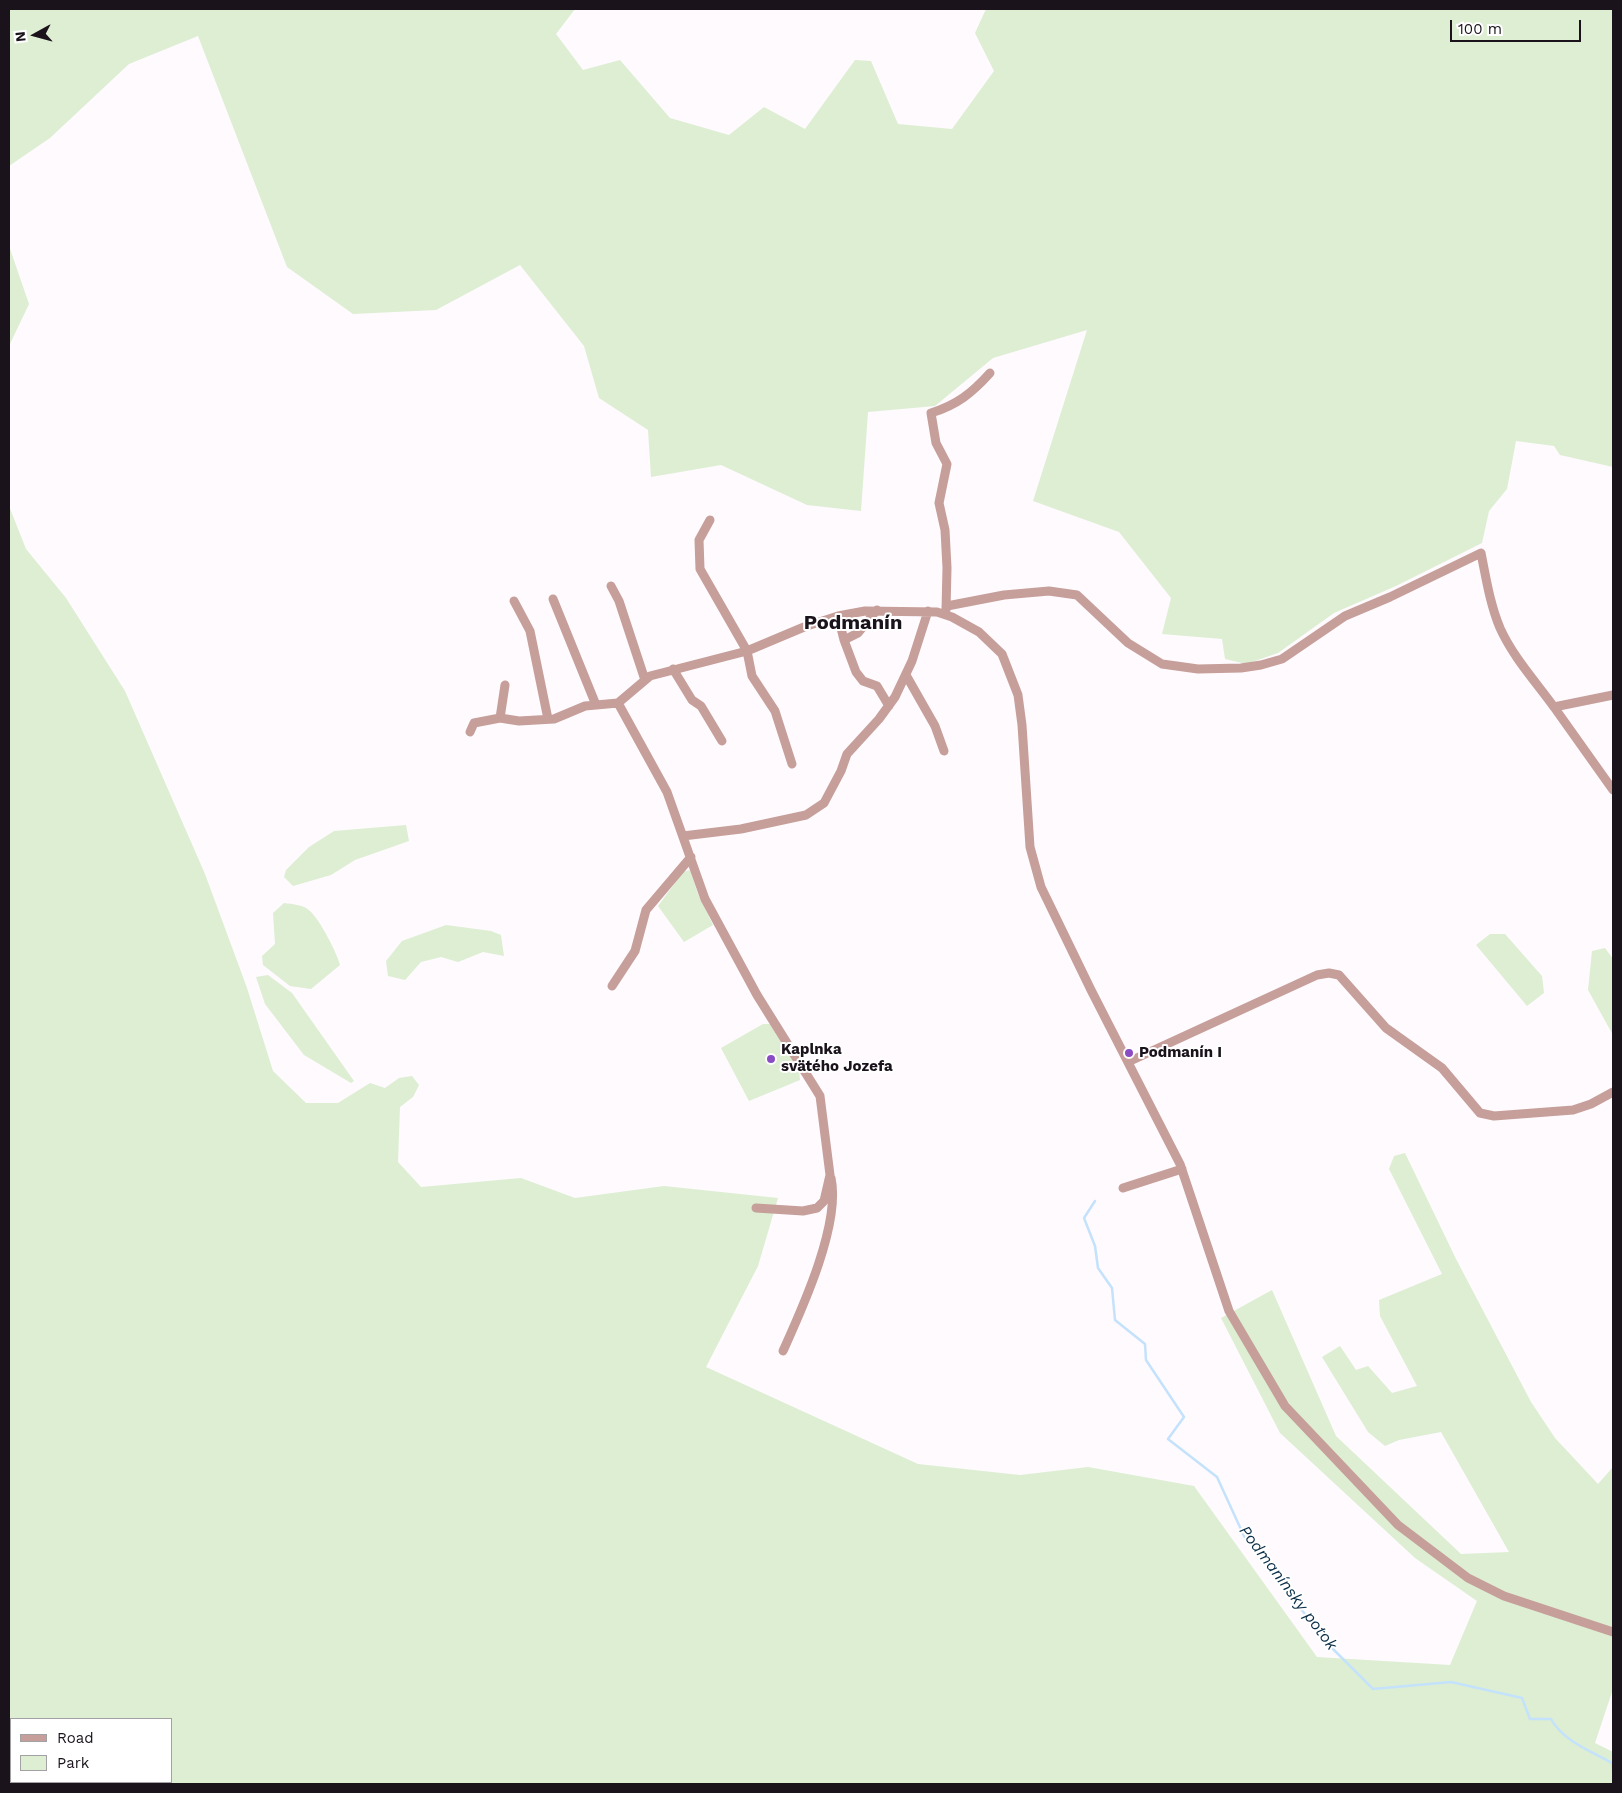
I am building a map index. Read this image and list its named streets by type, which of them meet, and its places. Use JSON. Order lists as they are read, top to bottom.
{
  "districts": ["Podmanín"],
  "water": ["Podmanínsky potok"],
  "places": ["Podmanín I", "Kaplnka svätého Jozefa"],
  "legend": ["Road", "Park"],
  "scale_bar": "100 m",
  "north": "left"
}
